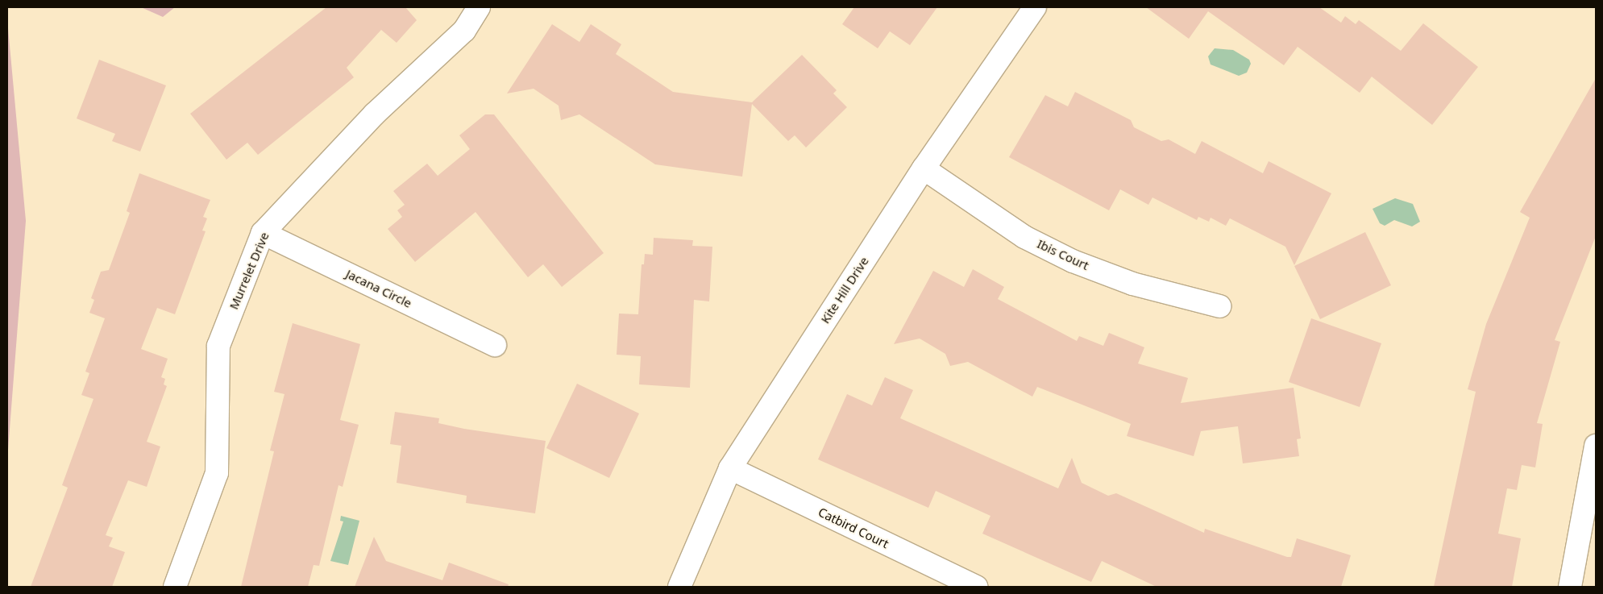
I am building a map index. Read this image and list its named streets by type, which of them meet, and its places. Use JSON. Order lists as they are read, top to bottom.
{
  "streets": {
    "street": [
      "Ibis Court",
      "Murrelet Drive",
      "Jacana Circle",
      "Kite Hill Drive",
      "Catbird Court"
    ]
  },
  "crossings": [
    ["Ibis Court", "Kite Hill Drive"],
    ["Murrelet Drive", "Jacana Circle"],
    ["Kite Hill Drive", "Catbird Court"]
  ]
}
